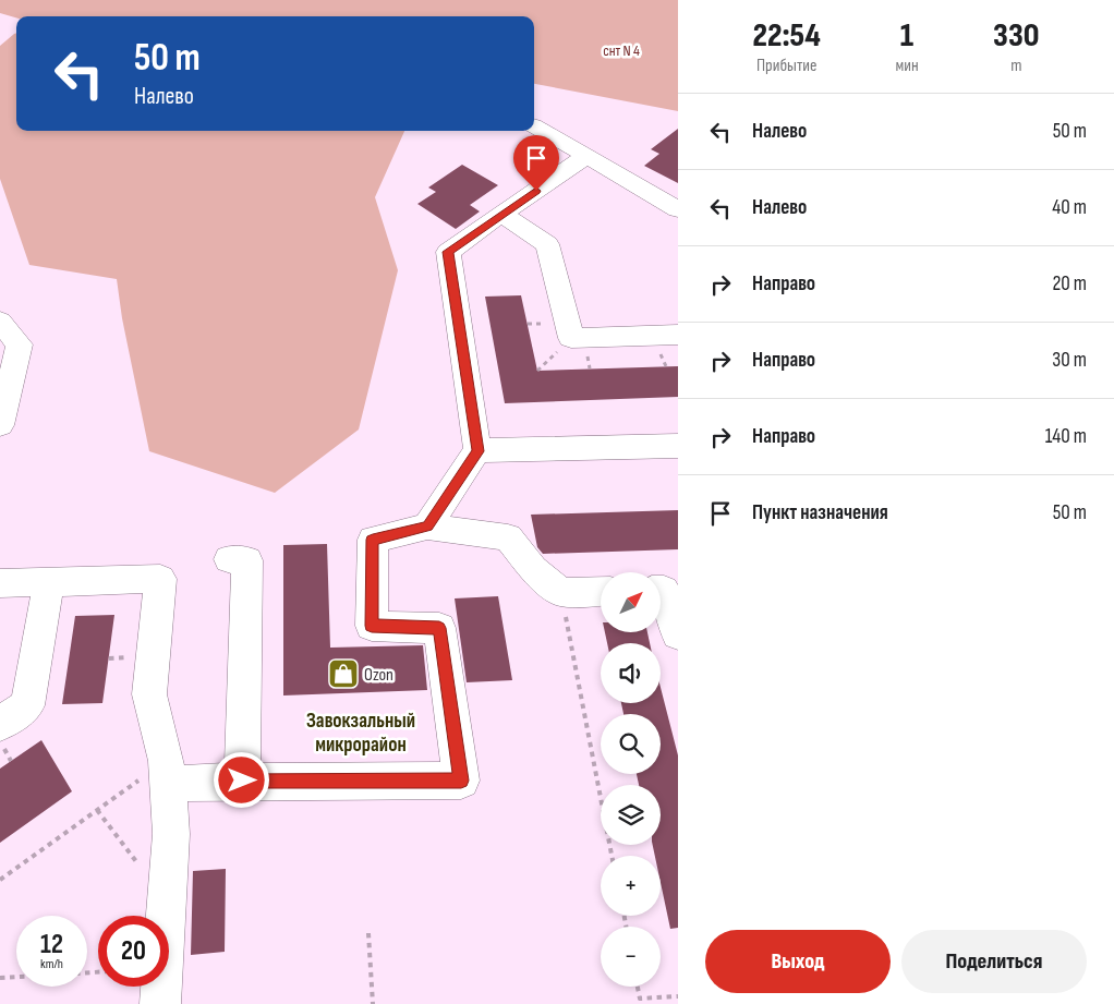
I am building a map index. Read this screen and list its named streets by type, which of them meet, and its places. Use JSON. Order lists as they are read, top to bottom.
{
  "districts": ["Завокзальный микрорайон"],
  "parks": ["снт N 4"],
  "places": {
    "shop": ["Ozon"]
  },
  "north": "top right",
  "page": {
    "eta": [
      "22:54",
      "Прибытие",
      "1",
      "мин",
      "330",
      "m"
    ],
    "turn": ["50 m", "Налево"],
    "list": [
      {
        "name": "Налево",
        "value": "50 m"
      },
      {
        "name": "Налево",
        "value": "40 m"
      },
      {
        "name": "Направо",
        "value": "20 m"
      },
      {
        "name": "Направо",
        "value": "30 m"
      },
      {
        "name": "Направо",
        "value": "140 m"
      },
      {
        "name": "Пункт назначения",
        "value": "50 m"
      }
    ],
    "map_buttons": ["+", "−"],
    "speed": "12 km/h",
    "limit": "20",
    "buttons": ["Выход", "Поделиться"]
  }
}
